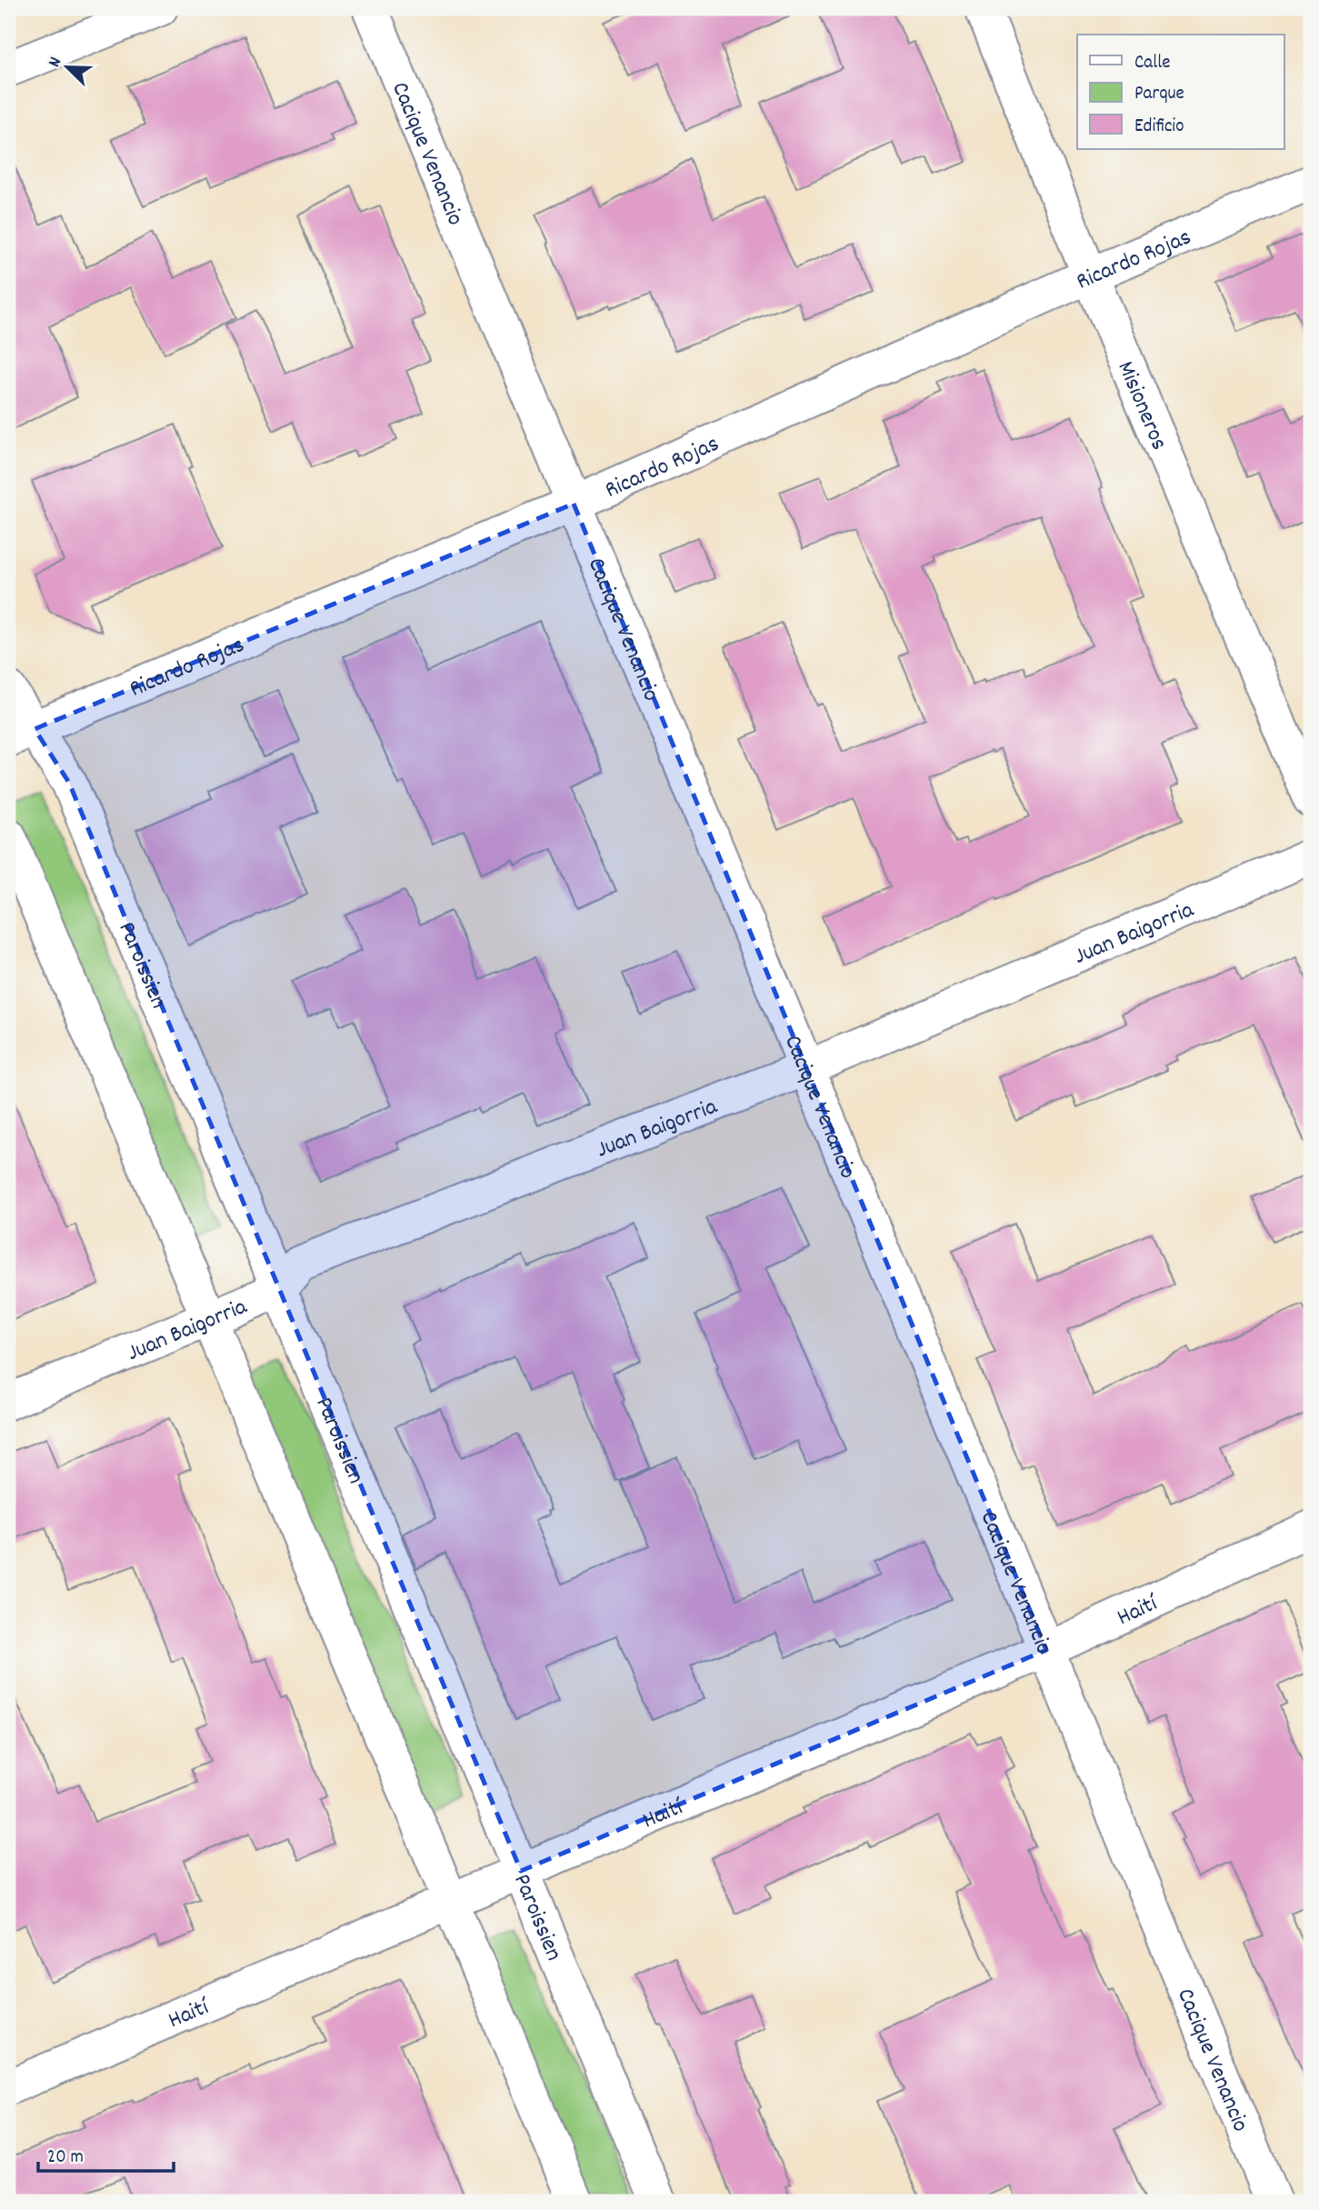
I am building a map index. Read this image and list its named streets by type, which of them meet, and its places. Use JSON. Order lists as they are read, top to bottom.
{
  "streets": {
    "street": [
      "Cacique Venancio",
      "Ricardo Rojas",
      "Misioneros",
      "Juan Baigorria",
      "Paroissien",
      "Haití"
    ]
  },
  "crossings": [
    ["Cacique Venancio", "Ricardo Rojas"],
    ["Cacique Venancio", "Juan Baigorria"],
    ["Cacique Venancio", "Haití"],
    ["Ricardo Rojas", "Misioneros"],
    ["Ricardo Rojas", "Paroissien"],
    ["Juan Baigorria", "Paroissien"],
    ["Paroissien", "Haití"]
  ],
  "legend": ["Calle", "Parque", "Edificio"],
  "scale_bar": "20 m",
  "north": "top left"
}
